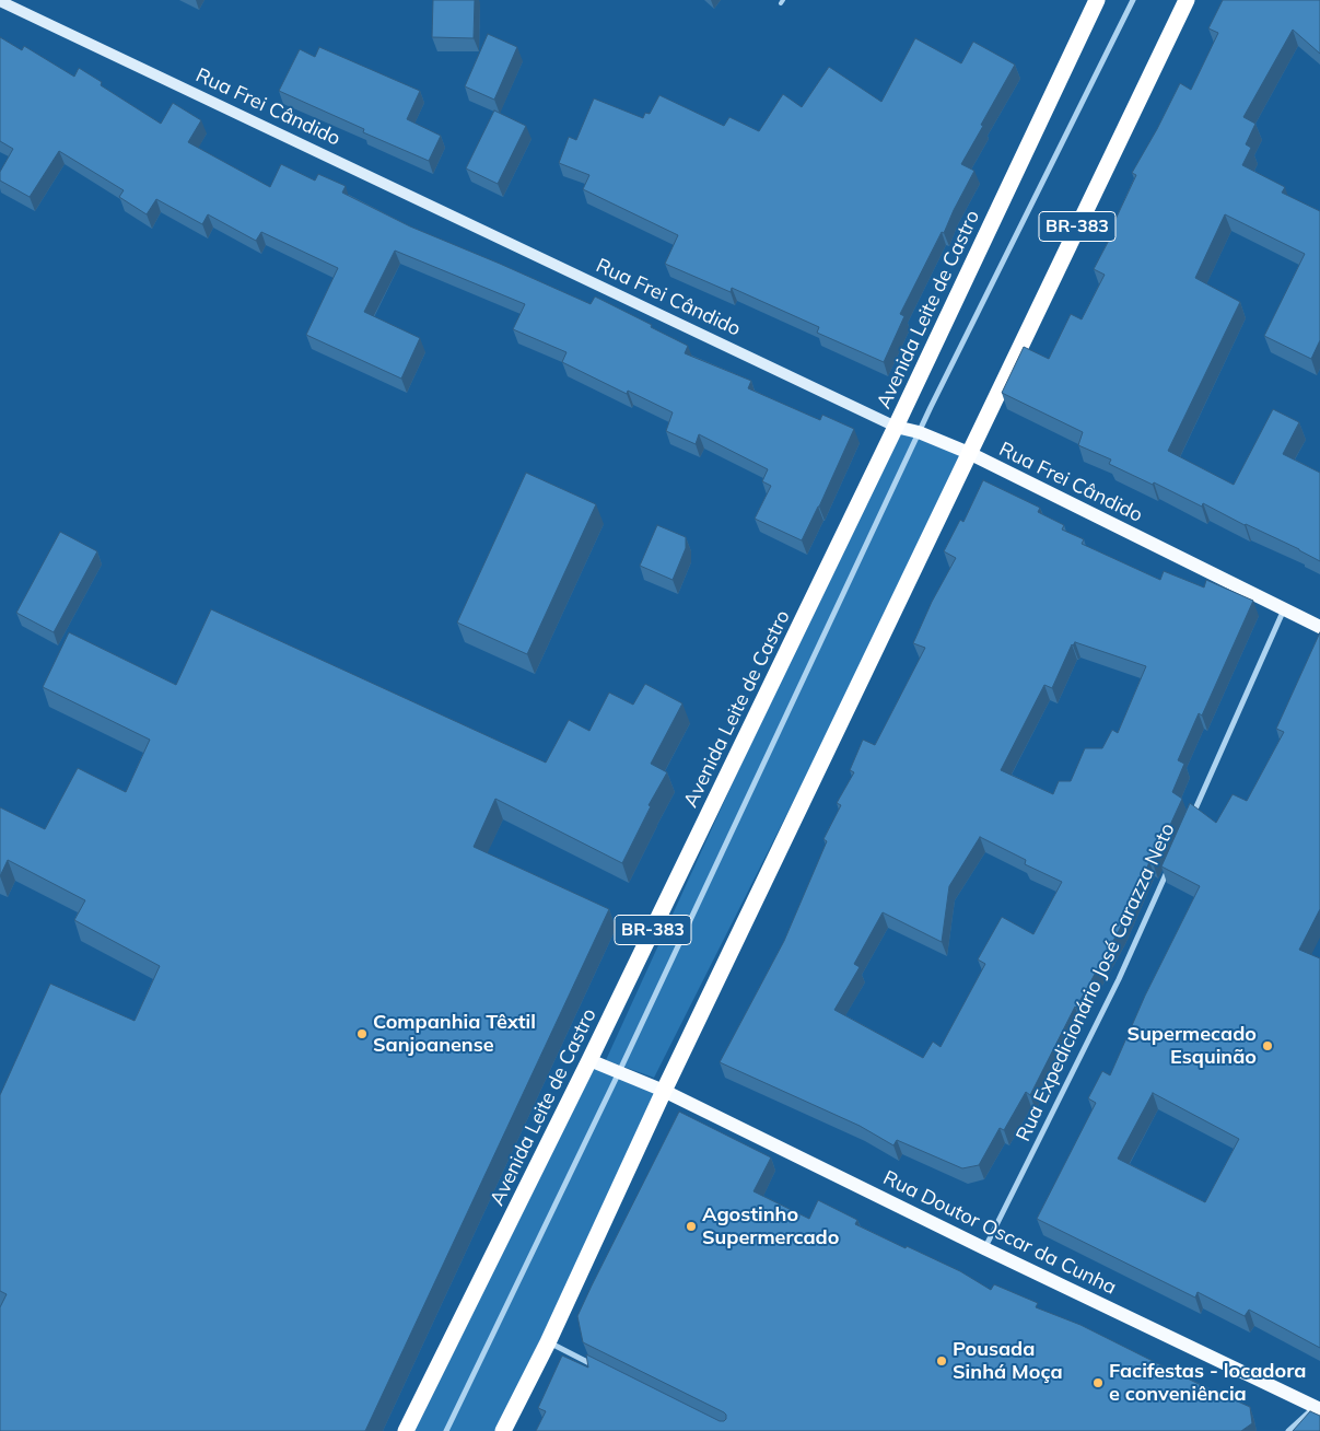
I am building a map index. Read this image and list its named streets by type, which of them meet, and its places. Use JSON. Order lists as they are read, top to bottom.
{
  "streets": {
    "highway": ["BR-383", "Avenida Leite de Castro"],
    "main road": ["Rua Frei Cândido", "Rua Doutor Oscar da Cunha"],
    "street": ["Rua Expedicionário José Carazza Neto"]
  },
  "crossings": [
    ["Rua Frei Cândido", "BR-383"],
    ["Rua Frei Cândido", "Avenida Leite de Castro"],
    ["Rua Frei Cândido", "Rua Expedicionário José Carazza Neto"],
    ["BR-383", "Rua Doutor Oscar da Cunha"],
    ["Avenida Leite de Castro", "Rua Doutor Oscar da Cunha"],
    ["Rua Expedicionário José Carazza Neto", "Rua Doutor Oscar da Cunha"]
  ],
  "places": [
    "Companhia Têxtil Sanjoanense",
    "Supermecado Esquinão",
    "Agostinho Supermercado",
    "Pousada Sinhá Moça",
    "Facifestas - locadora e conveniência"
  ]
}
